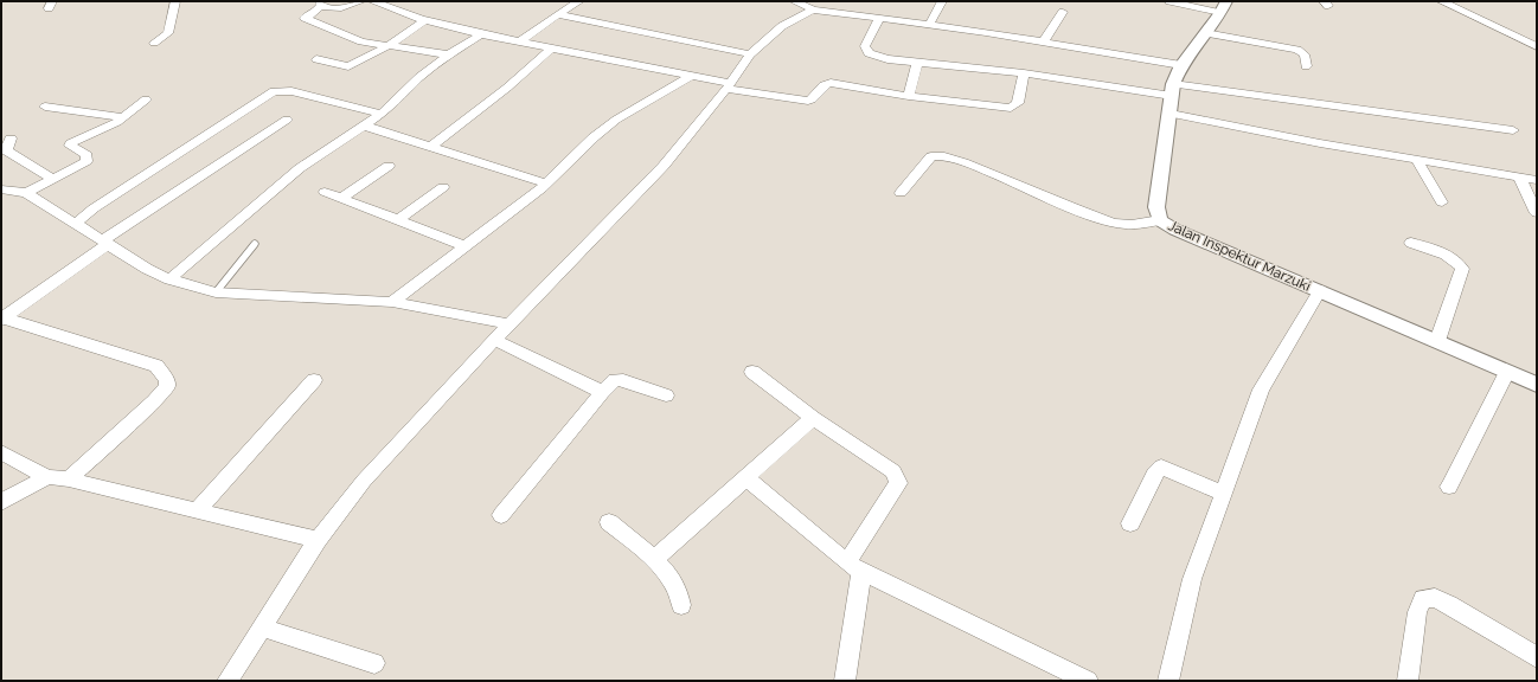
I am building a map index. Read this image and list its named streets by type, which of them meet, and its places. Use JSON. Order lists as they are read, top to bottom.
{
  "streets": {
    "street": ["Jalan Inspektur Marzuki"]
  }
}
